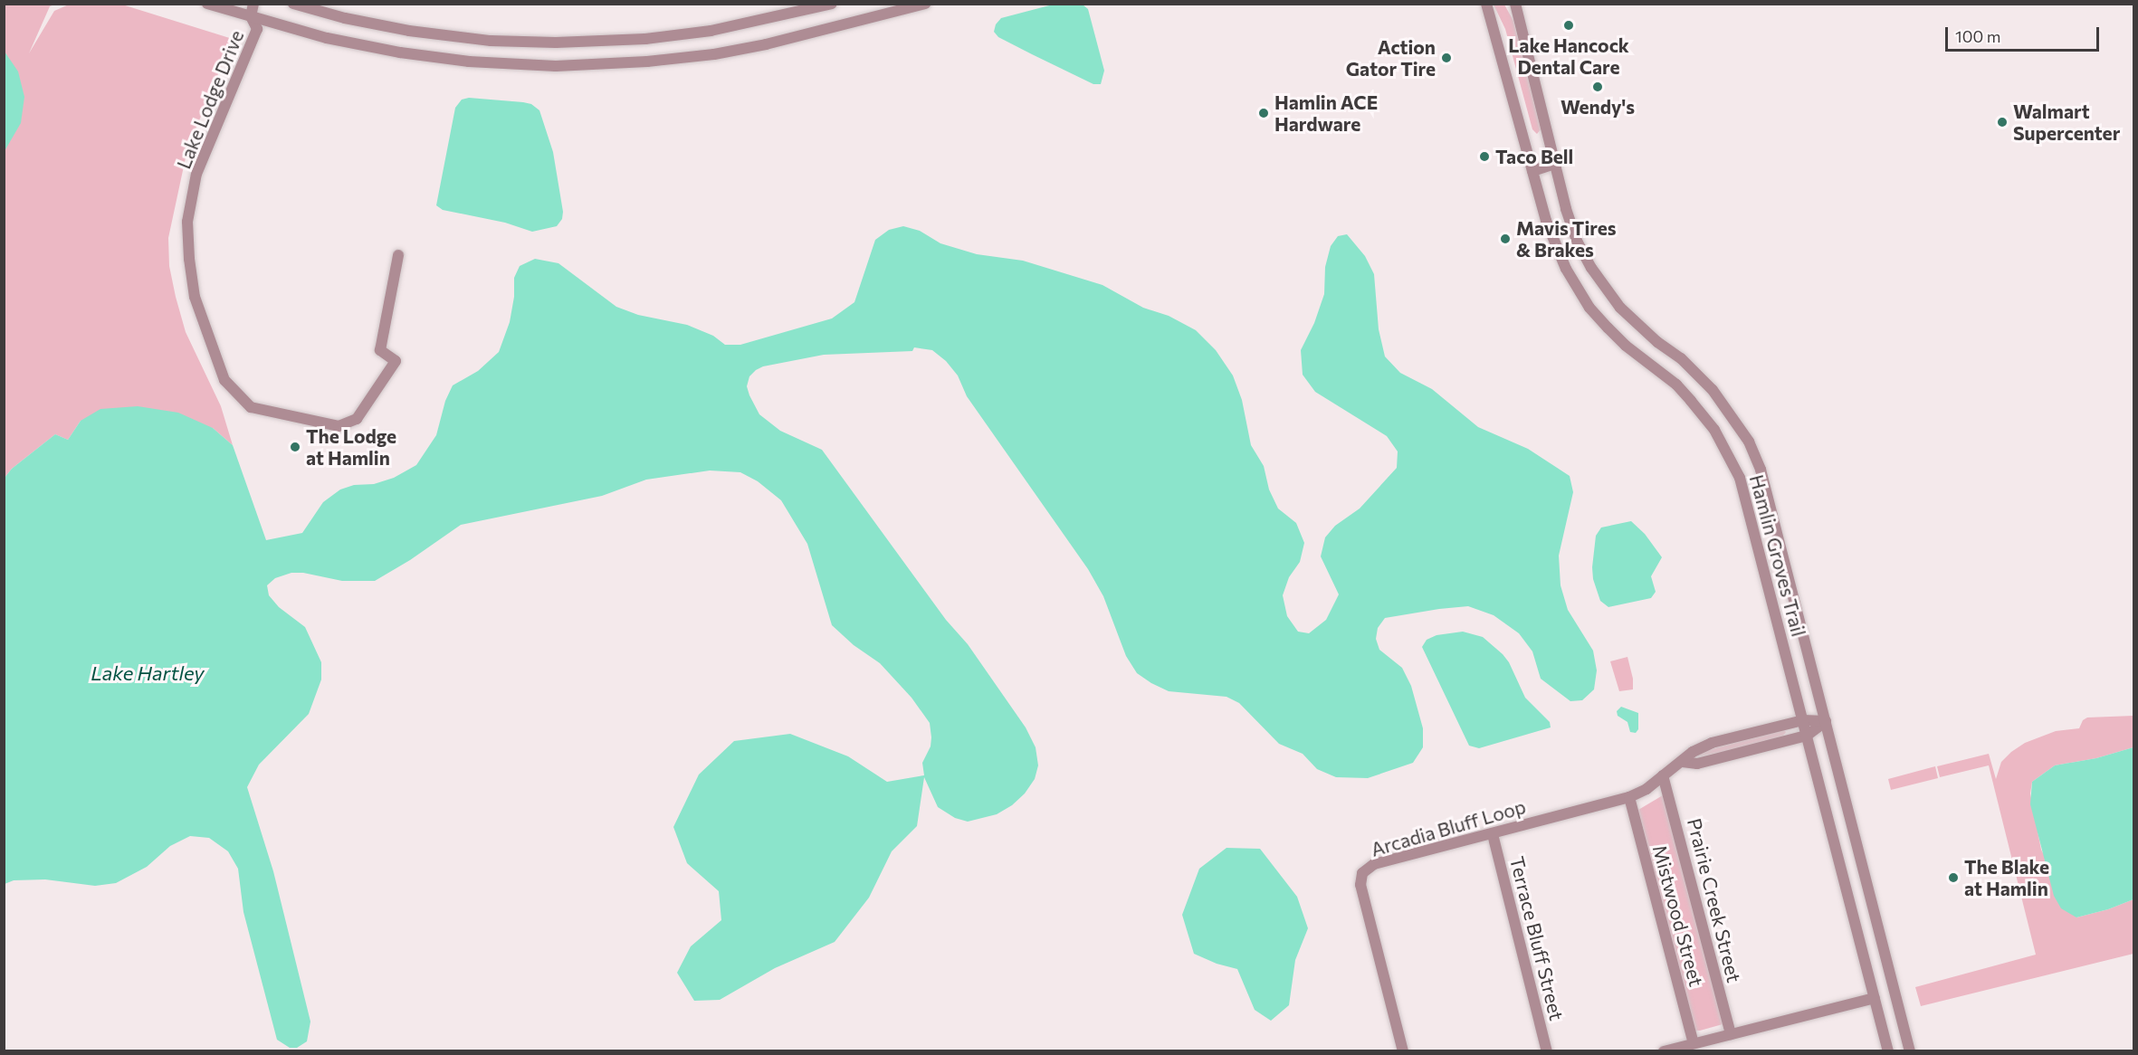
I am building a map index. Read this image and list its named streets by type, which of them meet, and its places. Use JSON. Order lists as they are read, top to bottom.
{
  "streets": {
    "street": [
      "Lake Lodge Drive",
      "Hamlin Groves Trail",
      "Arcadia Bluff Loop",
      "Prairie Creek Street",
      "Mistwood Street",
      "Terrace Bluff Street"
    ]
  },
  "crossings": [
    ["Hamlin Groves Trail", "Arcadia Bluff Loop"],
    ["Arcadia Bluff Loop", "Prairie Creek Street"],
    ["Arcadia Bluff Loop", "Mistwood Street"],
    ["Arcadia Bluff Loop", "Terrace Bluff Street"]
  ],
  "water": ["Lake Hartley"],
  "places": [
    "Lake Hancock Dental Care",
    "Action Gator Tire",
    "Wendy's",
    "Hamlin ACE Hardware",
    "Walmart Supercenter",
    "Taco Bell",
    "Mavis Tires & Brakes",
    "The Lodge at Hamlin",
    "The Blake at Hamlin"
  ],
  "scale_bar": "100 m"
}
